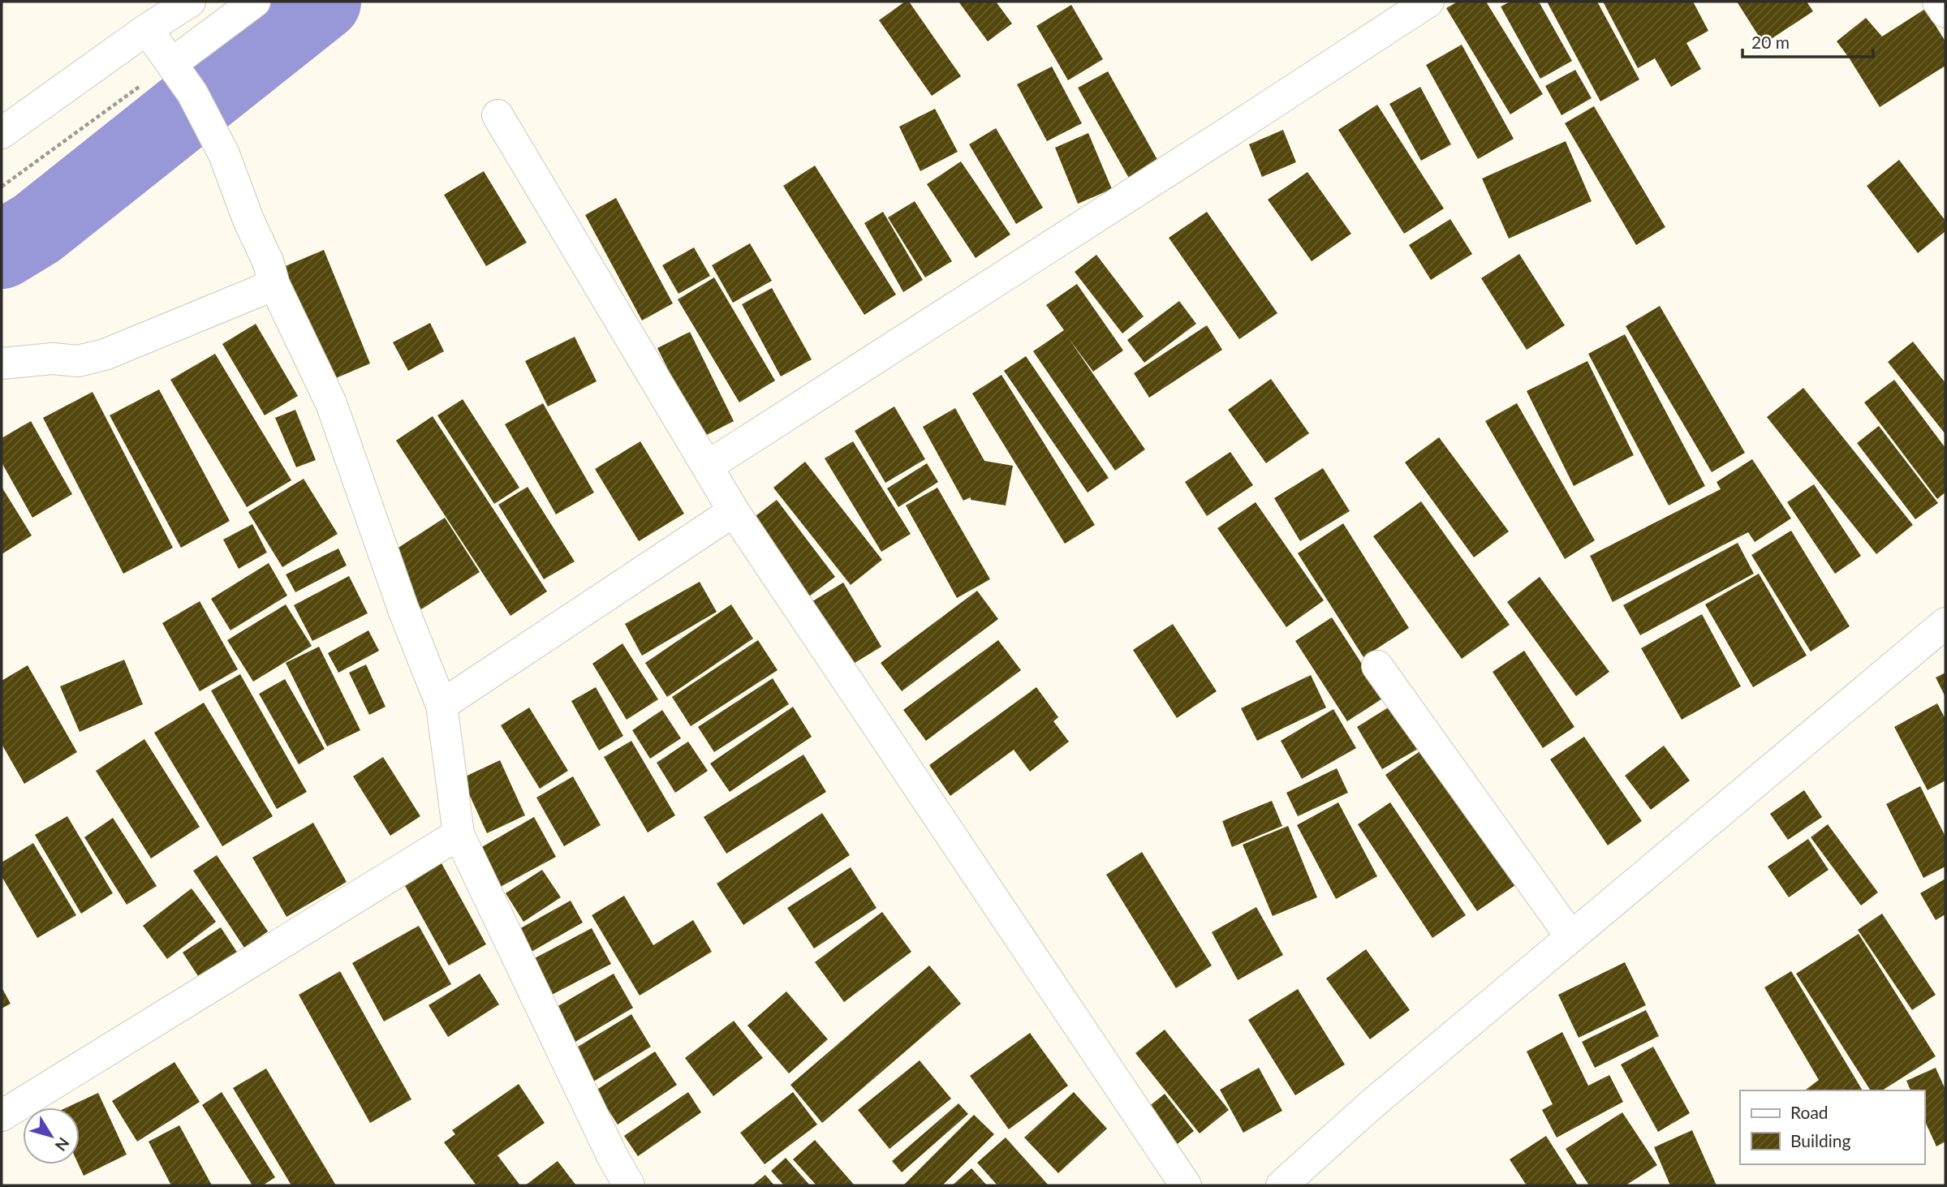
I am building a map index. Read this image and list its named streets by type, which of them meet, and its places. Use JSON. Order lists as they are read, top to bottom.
{
  "legend": ["Road", "Building"],
  "scale_bar": "20 m",
  "north": "bottom right"
}
